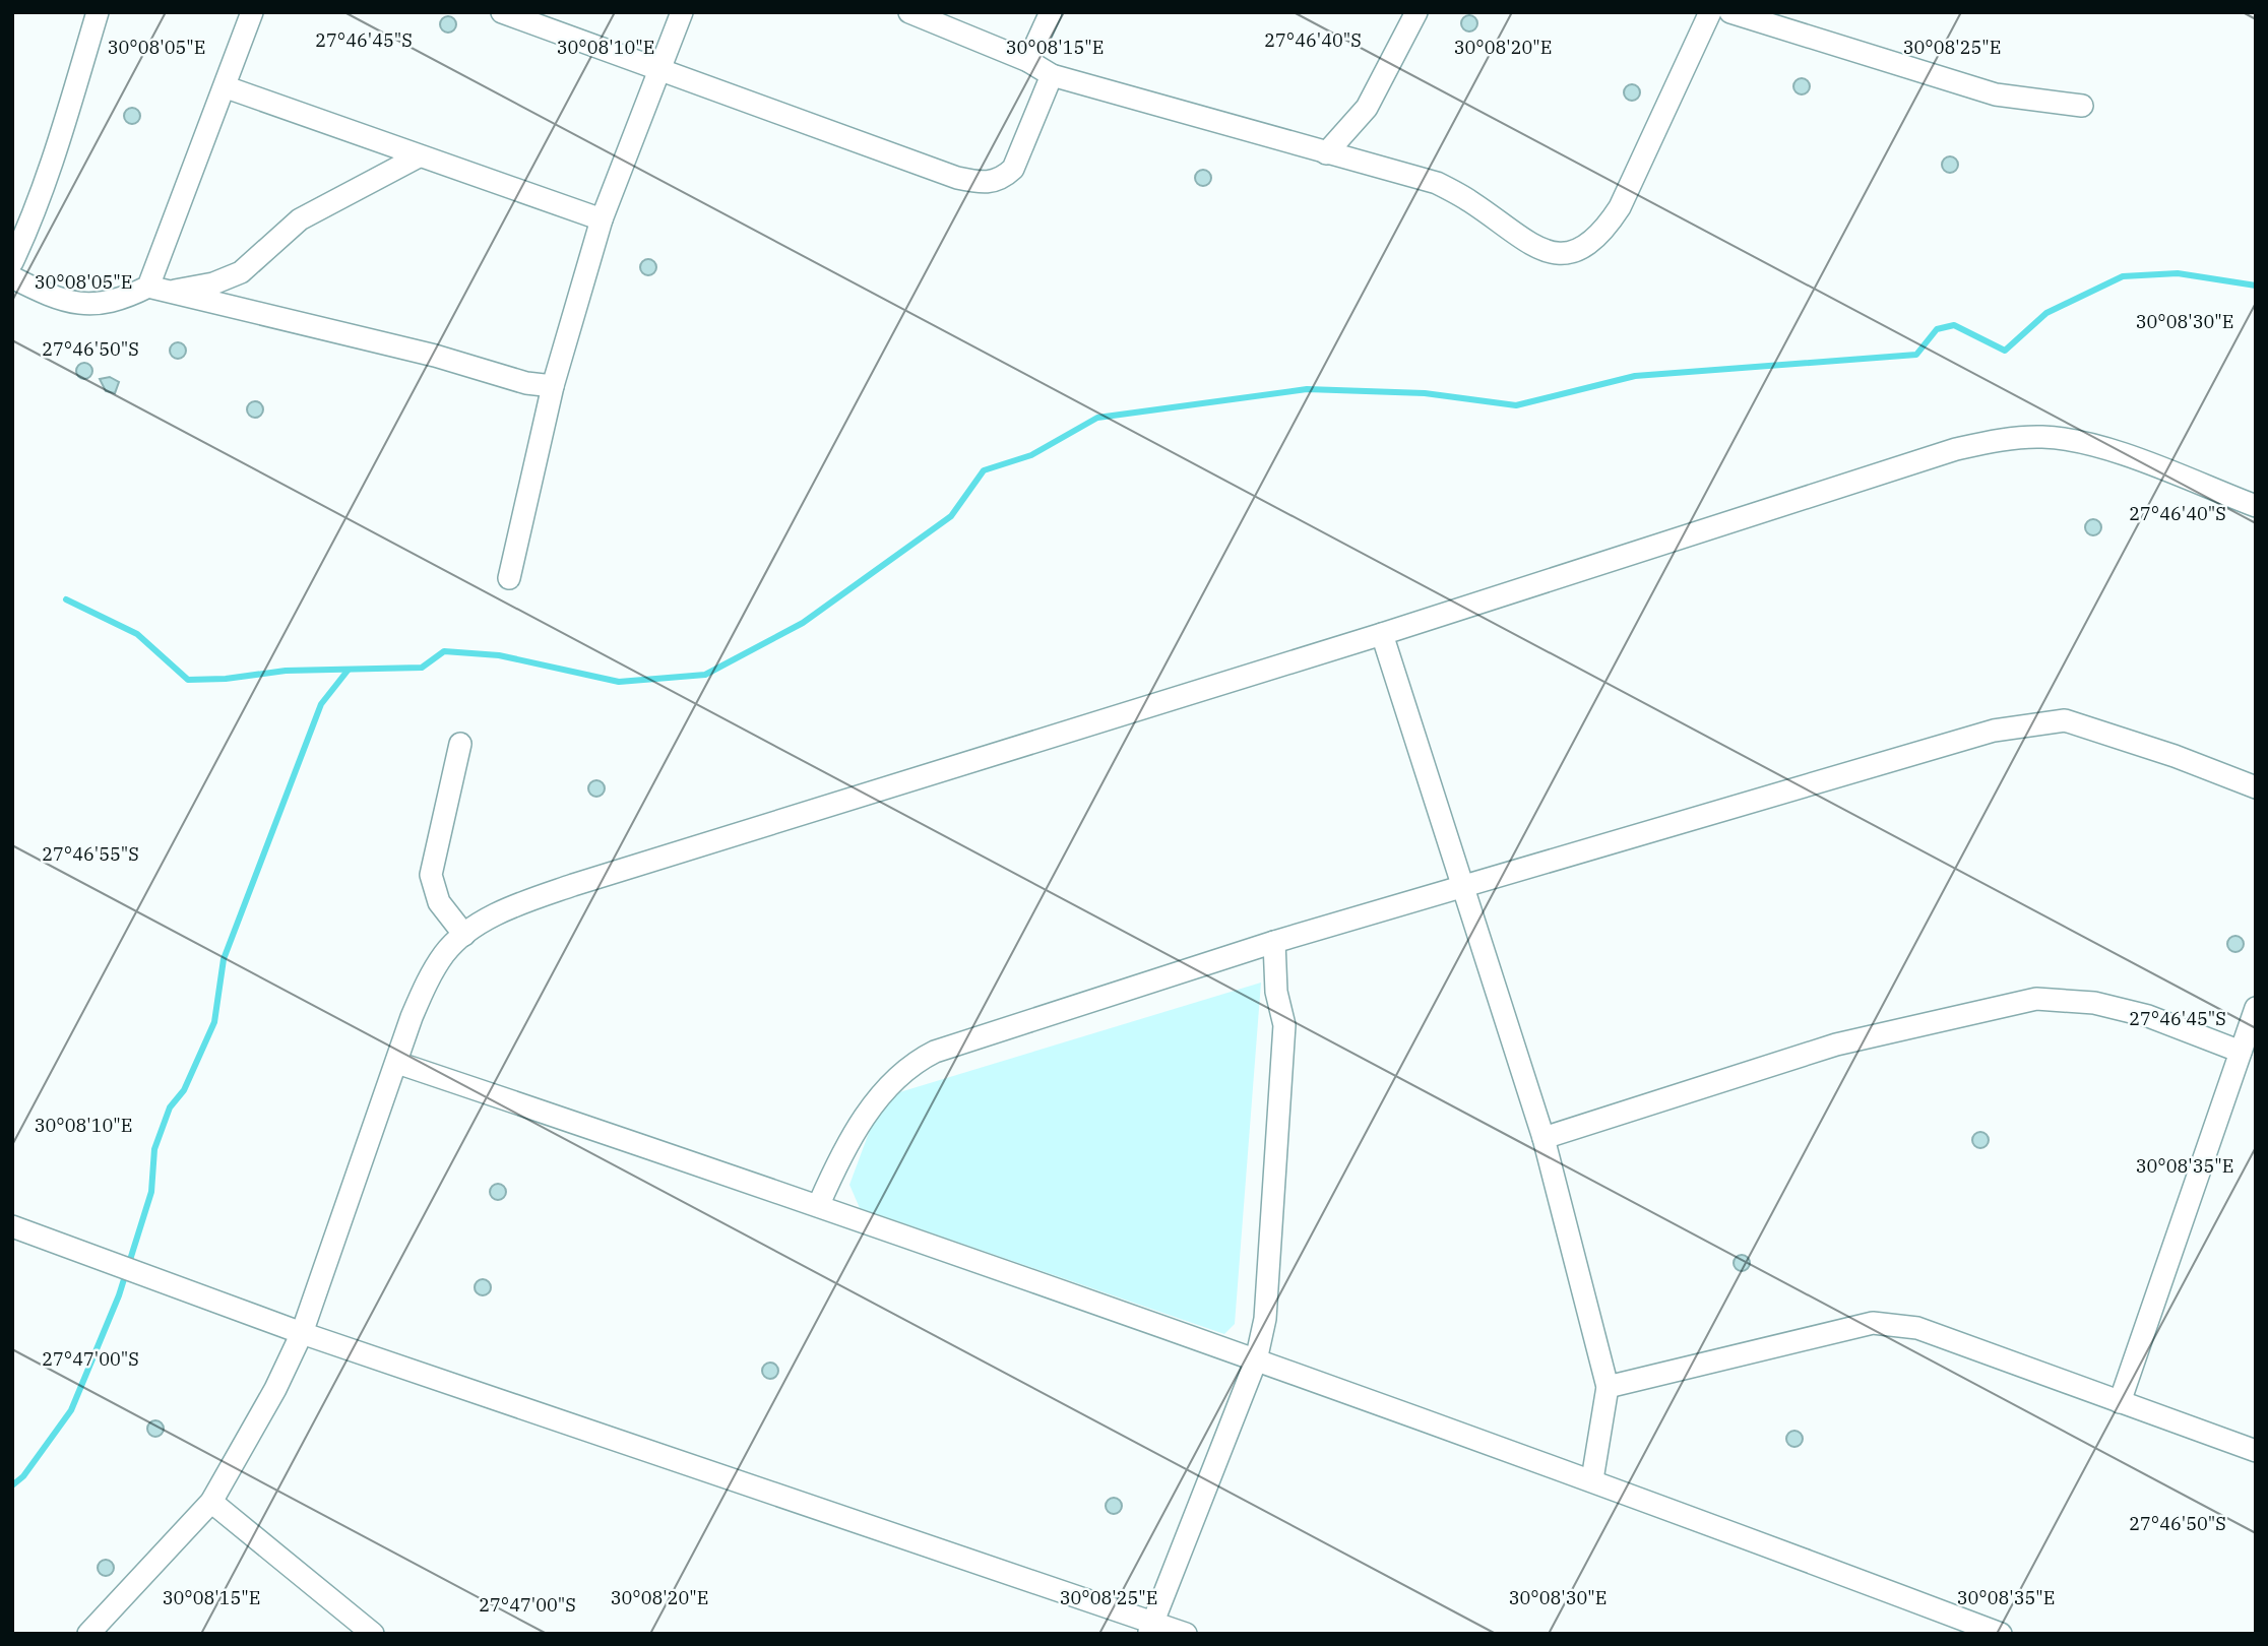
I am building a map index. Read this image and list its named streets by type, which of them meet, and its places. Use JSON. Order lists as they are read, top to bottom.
{
  "coordinates": [
    "27°46'40\"S",
    "27°46'45\"S",
    "30°08'05\"E",
    "30°08'10\"E",
    "30°08'15\"E",
    "30°08'20\"E",
    "30°08'25\"E",
    "30°08'30\"E",
    "27°46'50\"S",
    "27°46'55\"S",
    "30°08'35\"E",
    "27°47'00\"S"
  ]
}
